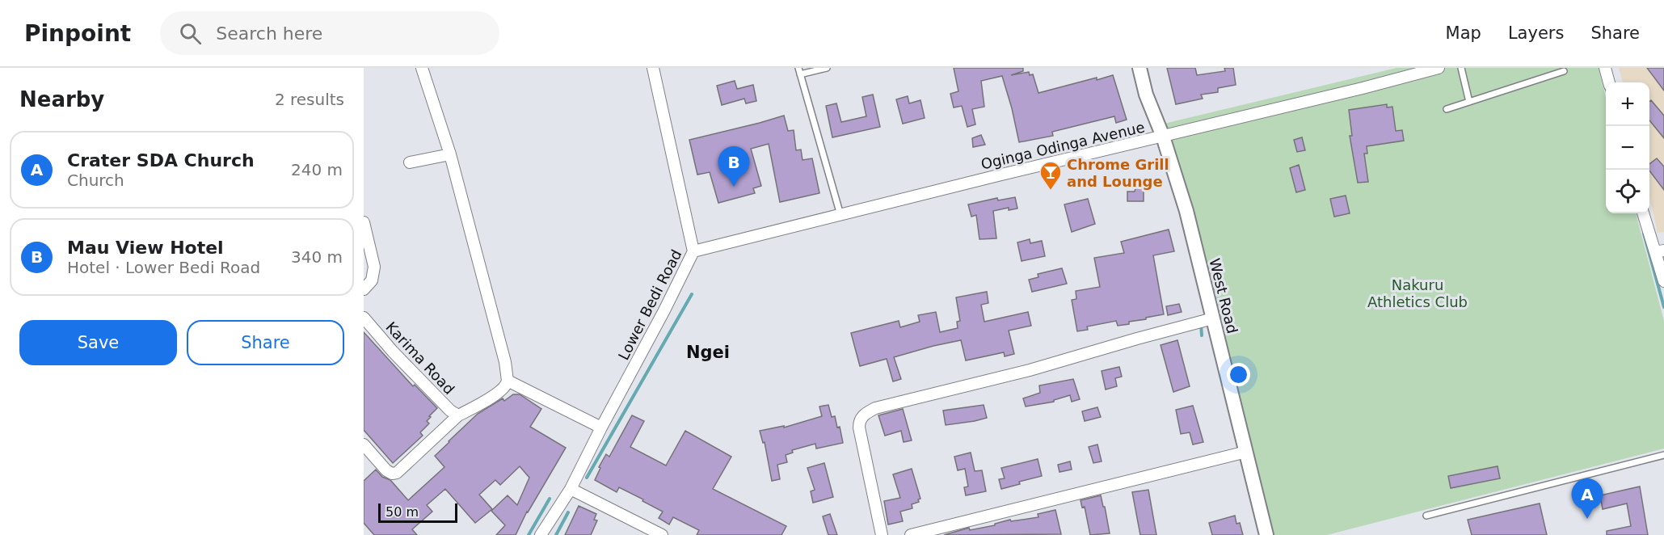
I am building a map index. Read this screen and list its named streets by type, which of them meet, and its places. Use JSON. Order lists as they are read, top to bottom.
{
  "streets": {
    "street": [
      "Oginga Odinga Avenue",
      "West Road",
      "Lower Bedi Road",
      "Karima Road"
    ]
  },
  "crossings": [
    ["Oginga Odinga Avenue", "West Road"],
    ["Oginga Odinga Avenue", "Lower Bedi Road"]
  ],
  "districts": ["Ngei"],
  "parks": ["Nakuru Athletics Club"],
  "places": {
    "bar": ["Chrome Grill and Lounge"]
  },
  "scale_bar": "50 m",
  "page": {
    "header": "Pinpoint",
    "search": "Search here",
    "nav": ["Map", "Layers", "Share"],
    "heading": ["Nearby", "2 results"],
    "map_buttons": ["+", "−"],
    "list": [
      {
        "mark": "A",
        "name": "Crater SDA Church",
        "note": "Church",
        "value": "240 m"
      },
      {
        "mark": "B",
        "name": "Mau View Hotel",
        "note": "Hotel · Lower Bedi Road",
        "value": "340 m"
      }
    ],
    "pins": ["B", "A"],
    "buttons": ["Save", "Share"],
    "scale": "50 m"
  }
}
